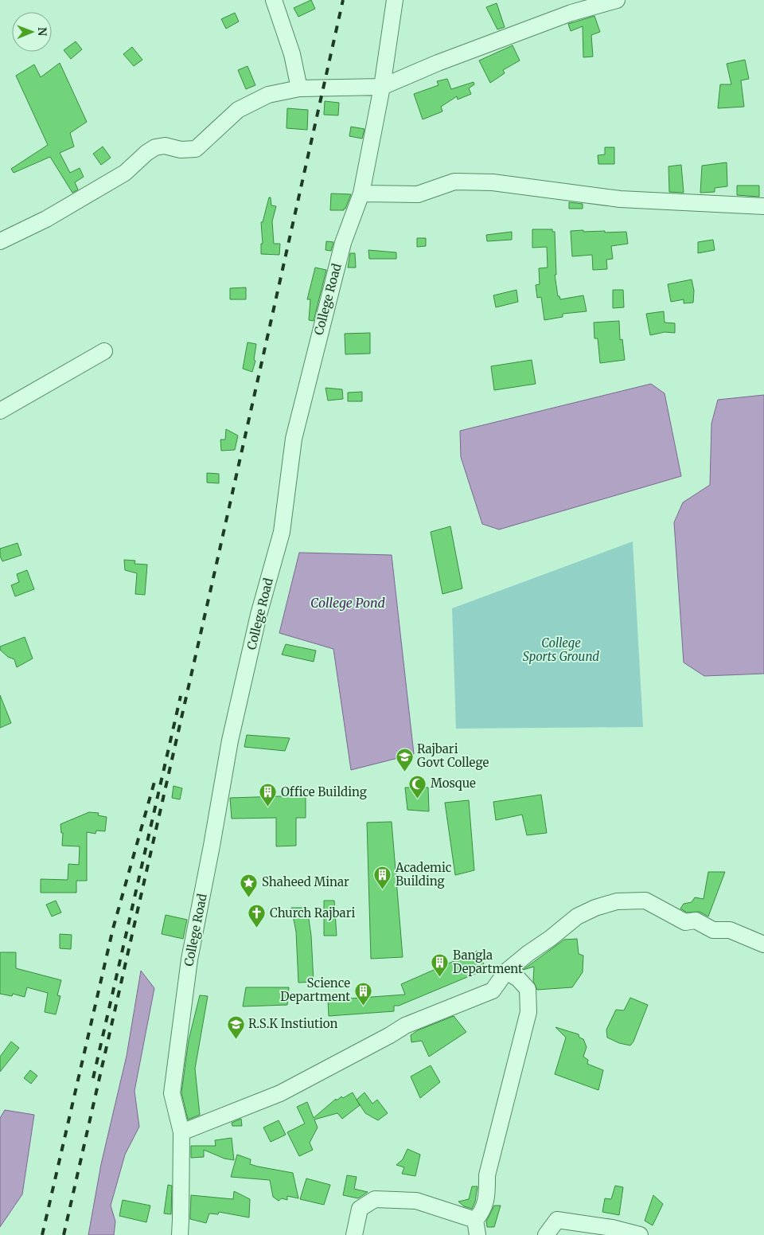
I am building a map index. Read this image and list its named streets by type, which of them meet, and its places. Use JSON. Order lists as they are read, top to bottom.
{
  "streets": {
    "street": ["College Road"]
  },
  "water": ["College Pond"],
  "parks": ["College Sports Ground"],
  "places": {
    "school or university": ["Rajbari Govt College", "R.S.K Instiution"],
    "mosque": ["Mosque"],
    "building": [
      "Office Building",
      "Academic Building",
      "Bangla Department",
      "Science Department"
    ],
    "place": ["Shaheed Minar"],
    "church": ["Church Rajbari"]
  },
  "north": "right"
}
